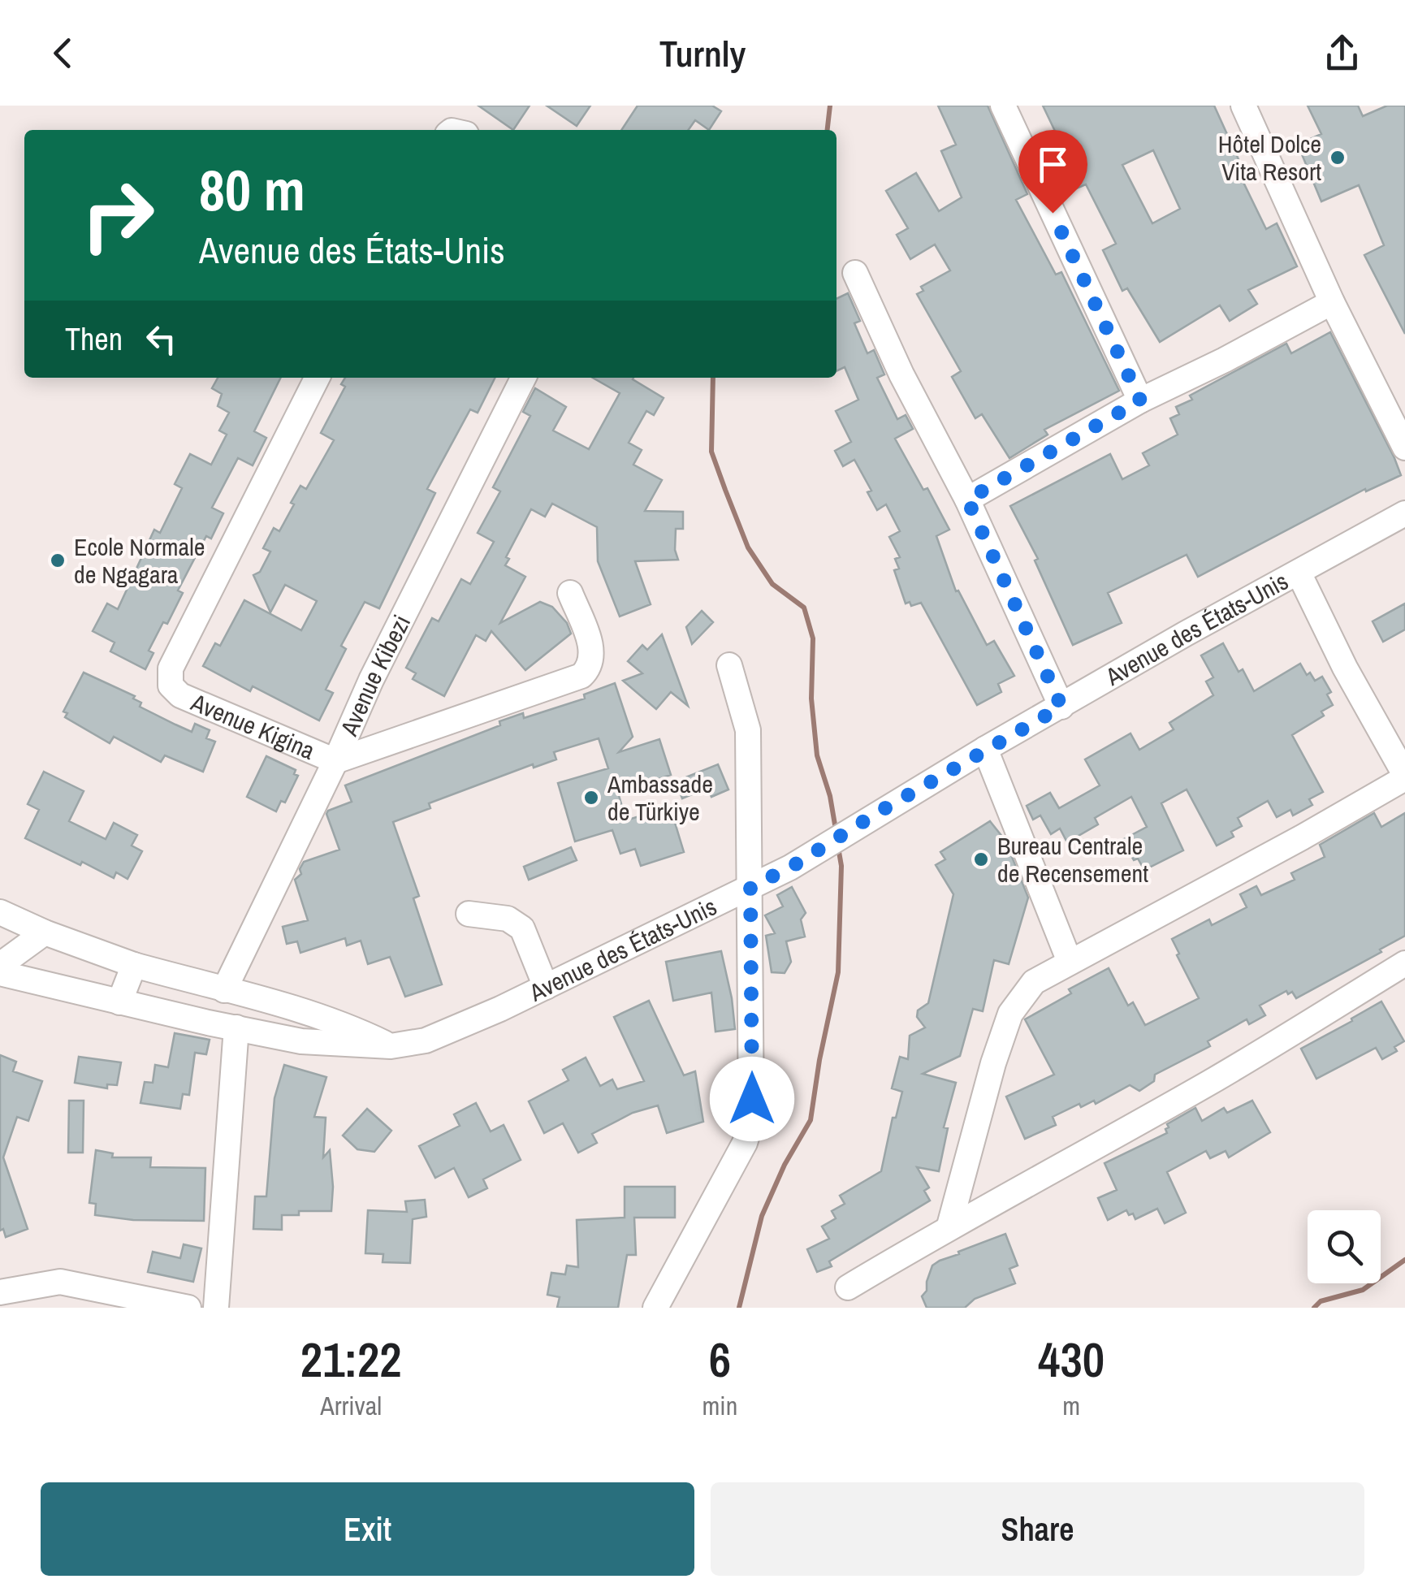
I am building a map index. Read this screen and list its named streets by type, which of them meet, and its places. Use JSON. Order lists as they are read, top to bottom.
{
  "streets": {
    "street": ["Avenue des États-Unis", "Avenue Kibezi", "Avenue Kigina"]
  },
  "crossings": [
    ["Avenue Kibezi", "Avenue Kigina"]
  ],
  "places": [
    "Hôtel Dolce Vita Resort",
    "Ecole Normale de Ngagara",
    "Ambassade de Türkiye",
    "Bureau Centrale de Recensement"
  ],
  "page": {
    "header": "Turnly",
    "turn": ["80 m", "Avenue des États-Unis"],
    "then": "Then",
    "eta": [
      "21:22",
      "Arrival",
      "6",
      "min",
      "430",
      "m"
    ],
    "buttons": ["Exit", "Share"]
  }
}
